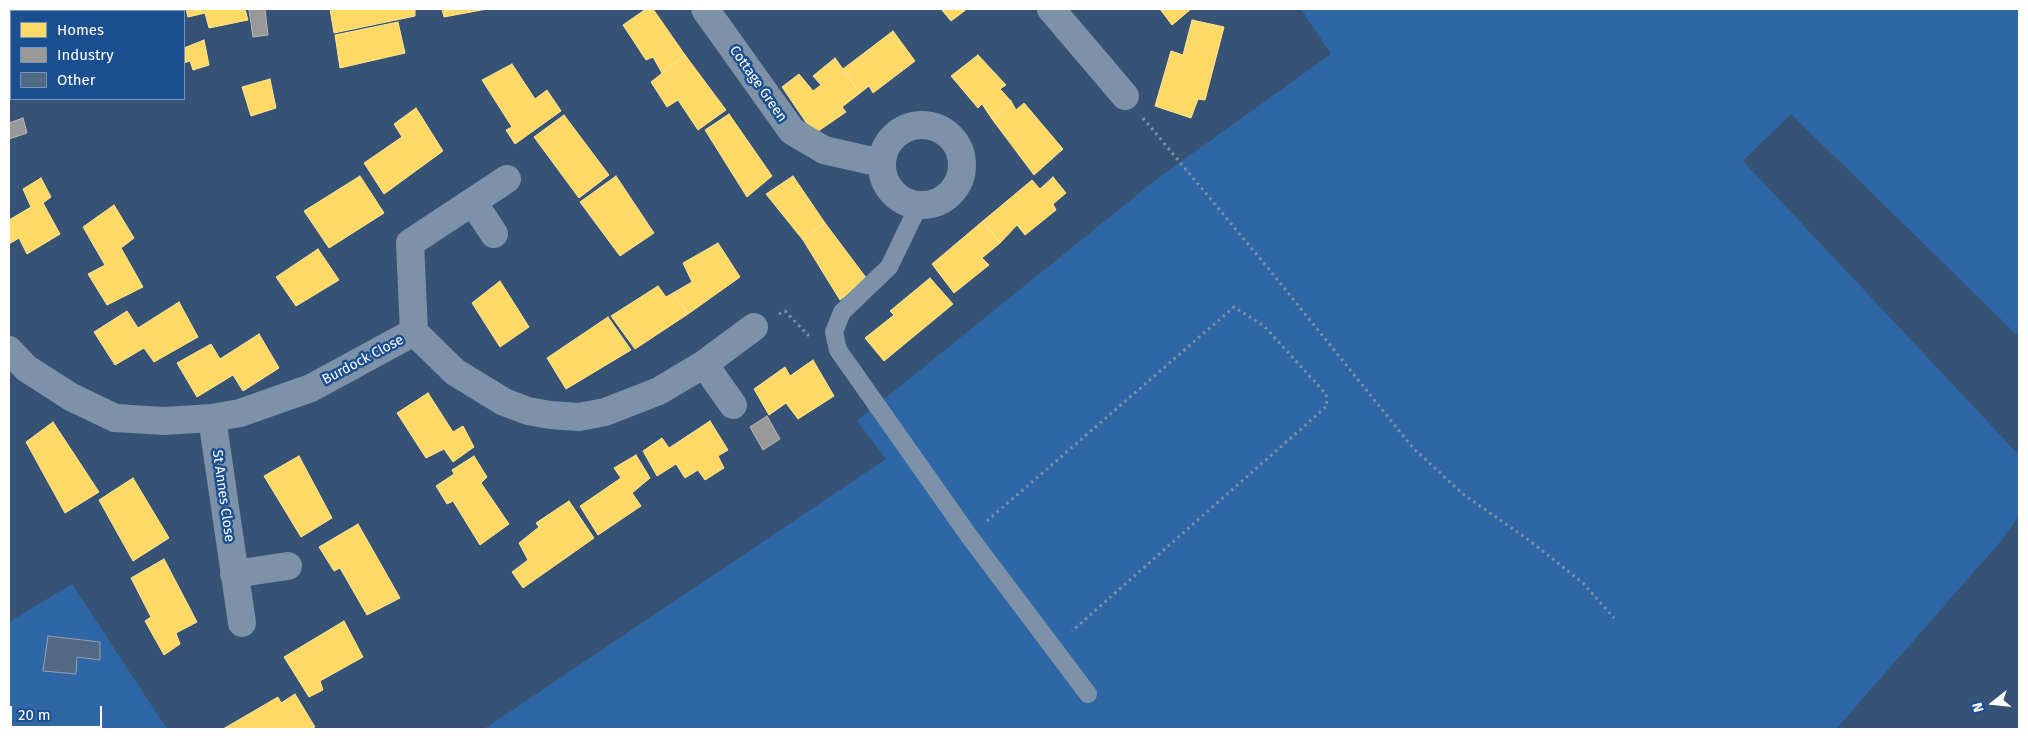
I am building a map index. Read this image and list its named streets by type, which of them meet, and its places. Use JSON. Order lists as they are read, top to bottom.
{
  "streets": {
    "street": ["Cottage Green", "Burdock Close", "St Annes Close"]
  },
  "crossings": [
    ["Burdock Close", "St Annes Close"]
  ],
  "legend": ["Homes", "Industry", "Other"],
  "scale_bar": "20 m",
  "north": "left"
}
